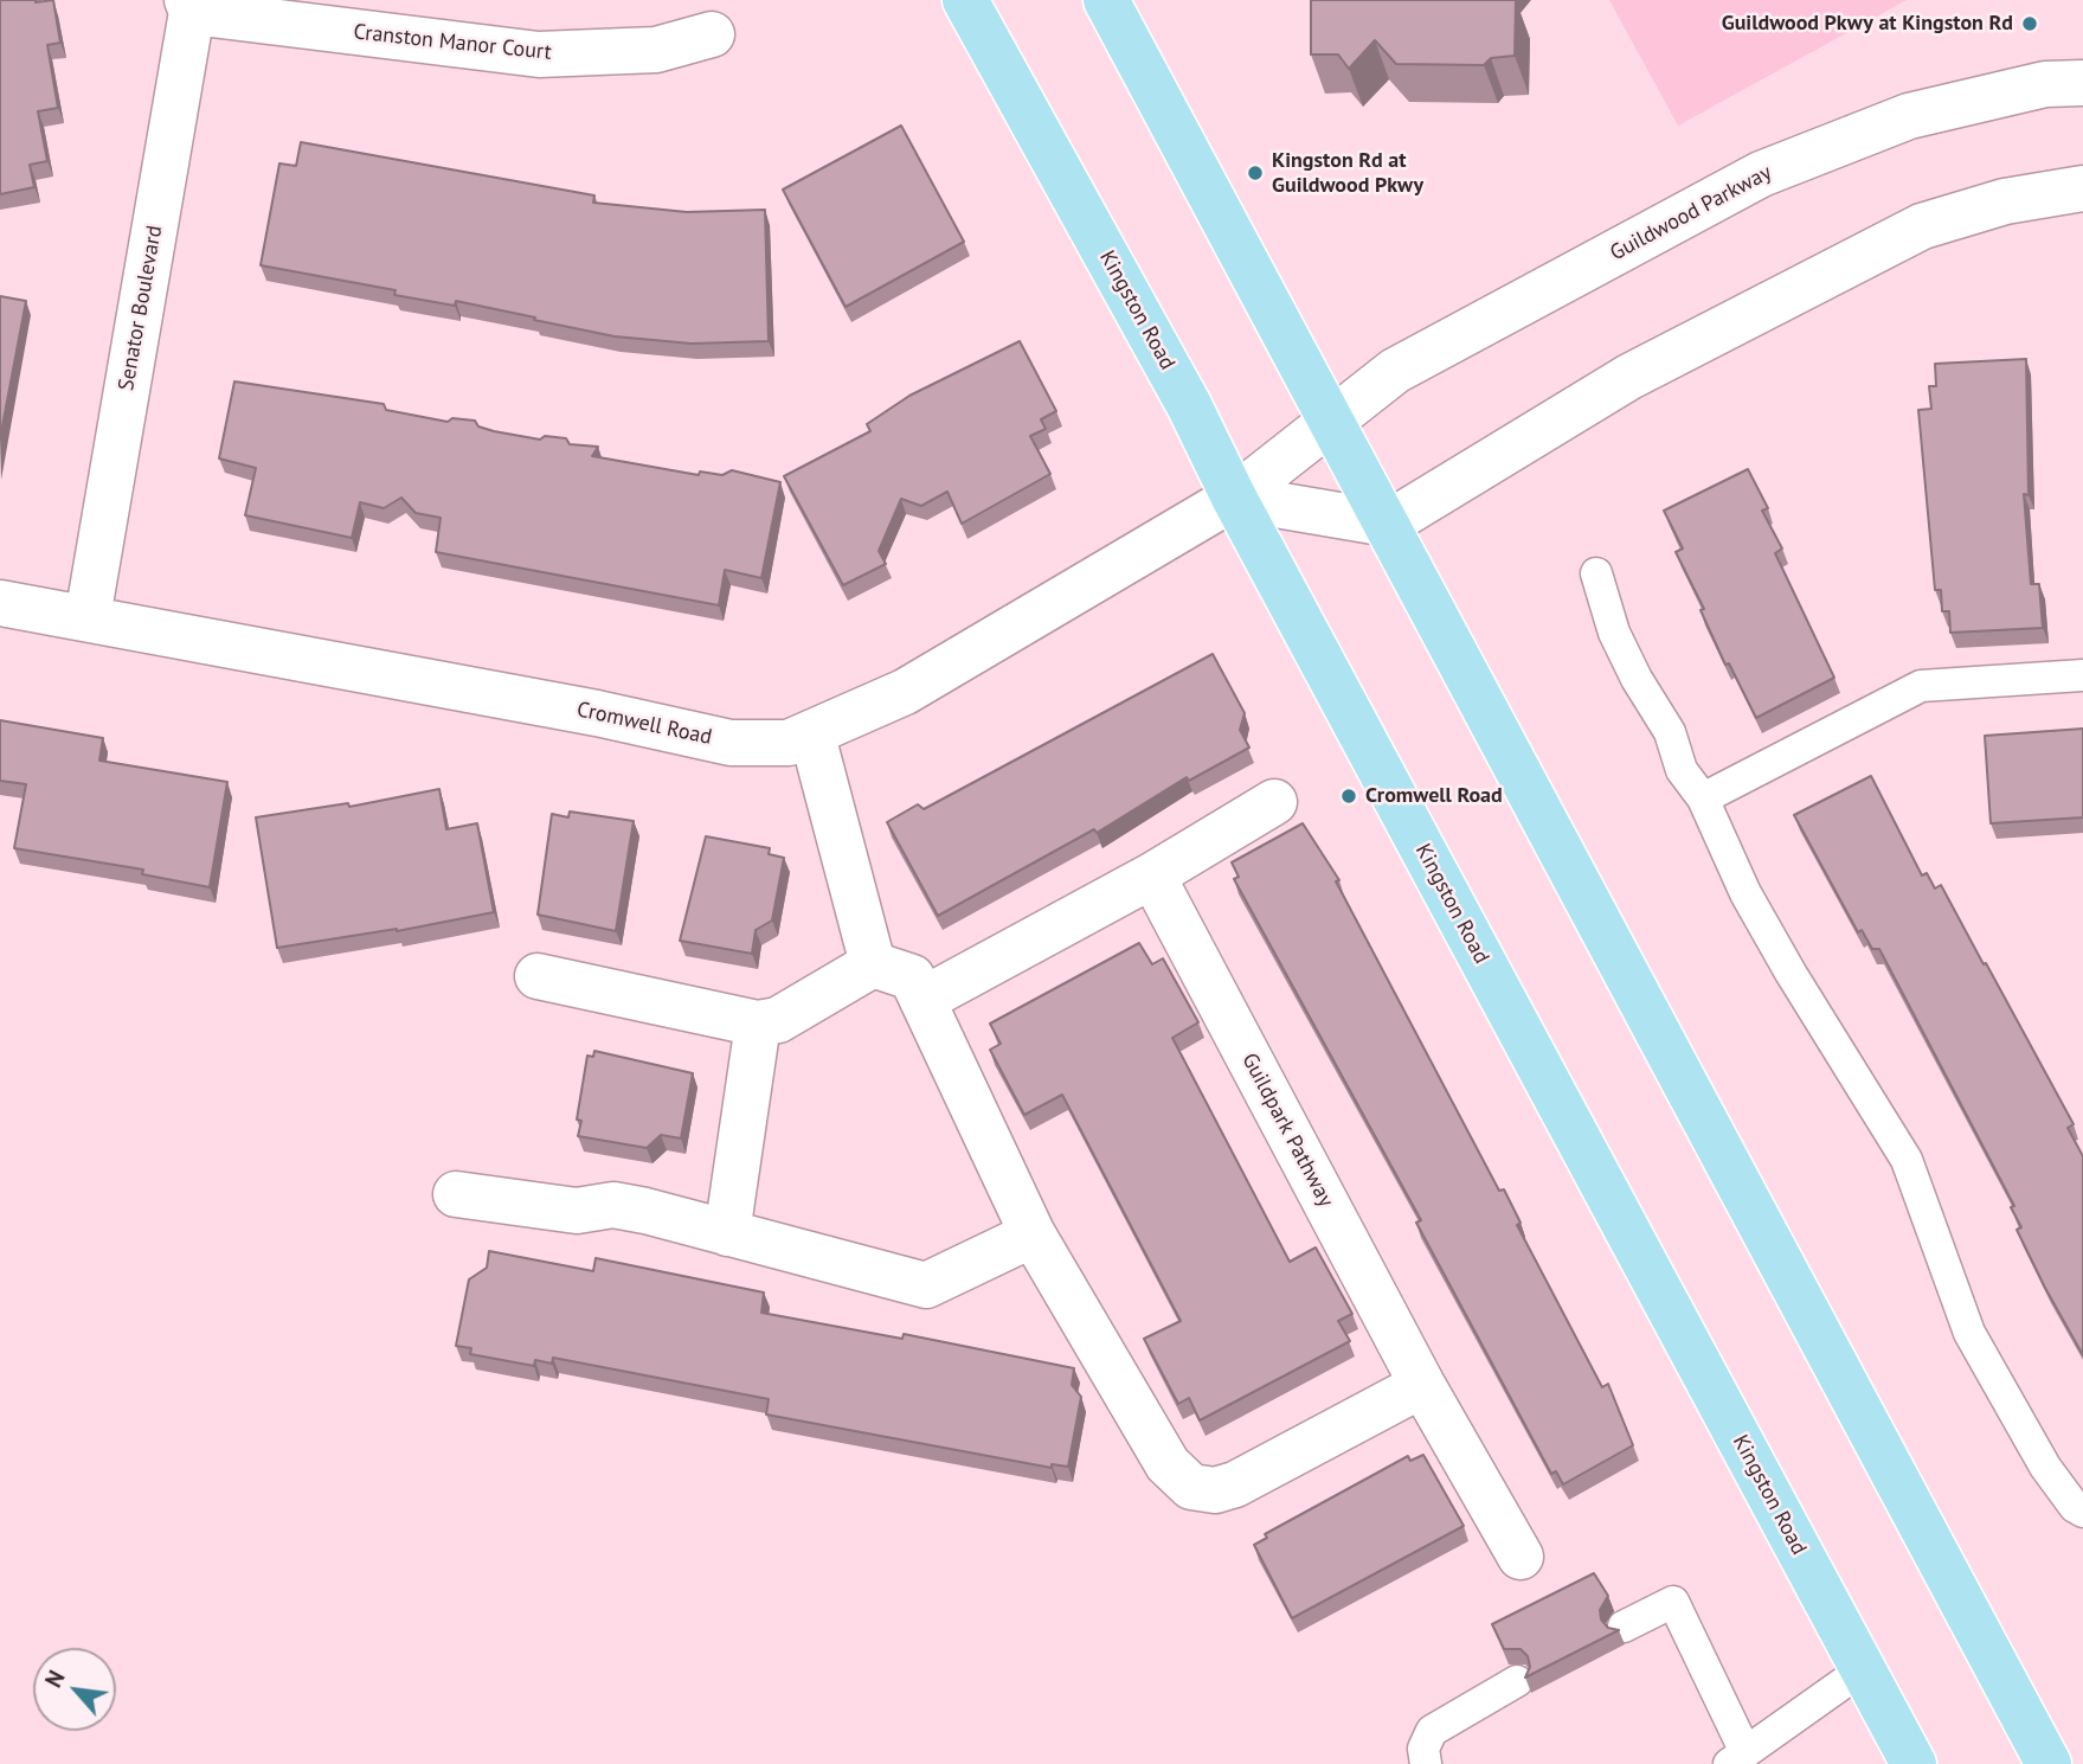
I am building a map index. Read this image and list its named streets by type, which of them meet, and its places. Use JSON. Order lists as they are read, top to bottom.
{
  "streets": {
    "main road": ["Kingston Road"],
    "street": [
      "Cranston Manor Court",
      "Guildwood Parkway",
      "Senator Boulevard",
      "Cromwell Road",
      "Guildpark Pathway"
    ]
  },
  "crossings": [
    ["Cranston Manor Court", "Senator Boulevard"],
    ["Guildwood Parkway", "Kingston Road"],
    ["Guildwood Parkway", "Cromwell Road"],
    ["Senator Boulevard", "Cromwell Road"],
    ["Kingston Road", "Cromwell Road"]
  ],
  "places": ["Guildwood Pkwy at Kingston Rd", "Kingston Rd at Guildwood Pkwy", "Cromwell Road"],
  "north": "top left"
}
